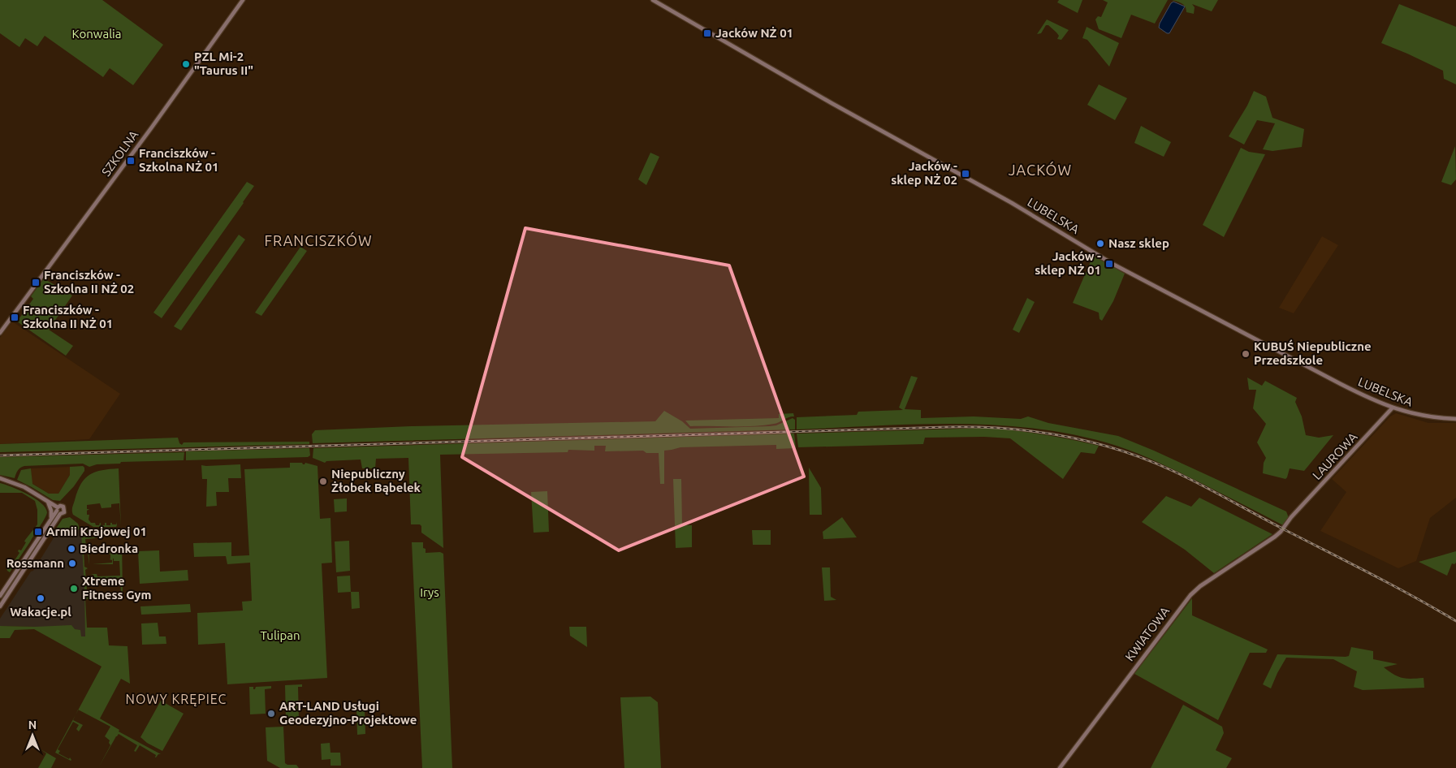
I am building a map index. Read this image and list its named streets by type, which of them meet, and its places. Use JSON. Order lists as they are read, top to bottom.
{
  "streets": {
    "street": [
      "SZKOLNA",
      "LUBELSKA",
      "LAUROWA",
      "KWIATOWA"
    ]
  },
  "crossings": [
    ["LUBELSKA", "LAUROWA"],
    ["LAUROWA", "KWIATOWA"]
  ],
  "districts": ["JACKÓW", "FRANCISZKÓW", "NOWY KRĘPIEC"],
  "parks": ["Konwalia", "Irys", "Tulipan"],
  "places": {
    "transit": [
      "Jacków NŻ 01",
      "Franciszków - Szkolna NŻ 01",
      "Jacków - sklep NŻ 02",
      "Jacków - sklep NŻ 01",
      "Franciszków - Szkolna II NŻ 02",
      "Franciszków - Szkolna II NŻ 01",
      "Armii Krajowej 01"
    ],
    "other": [
      "PZL Mi-2 \"Taurus II\"",
      "Nasz sklep",
      "KUBUŚ Niepubliczne Przedszkole",
      "Niepubliczny Żłobek Bąbelek",
      "Biedronka",
      "Rossmann",
      "Xtreme Fitness Gym",
      "Wakacje.pl",
      "ART-LAND Usługi Geodezyjno-Projektowe"
    ]
  },
  "north": "top"
}
